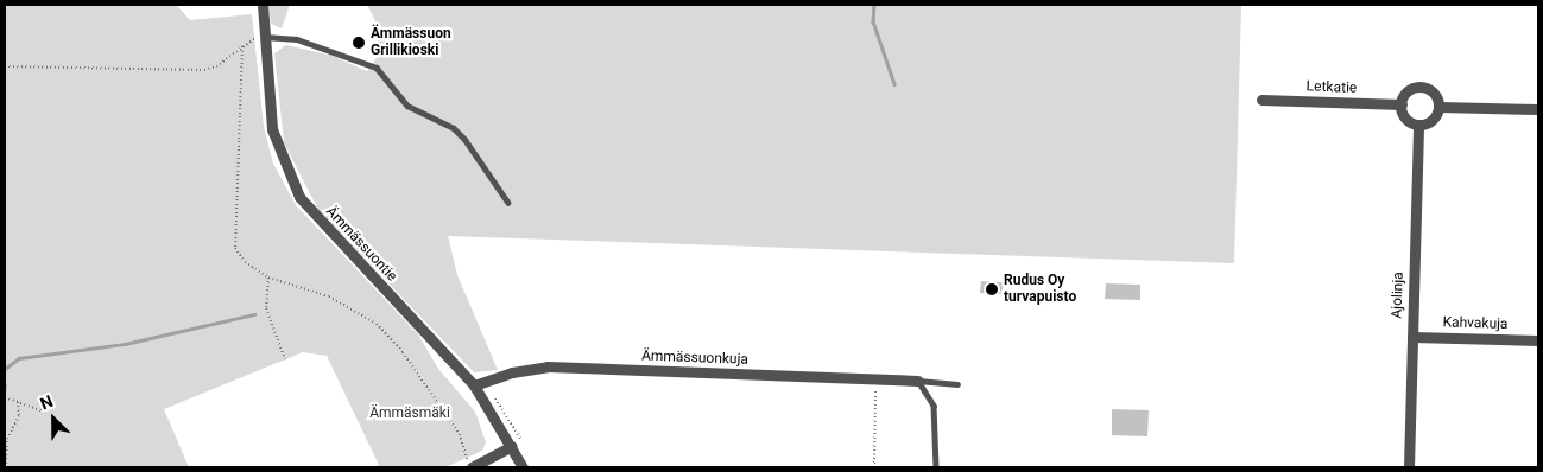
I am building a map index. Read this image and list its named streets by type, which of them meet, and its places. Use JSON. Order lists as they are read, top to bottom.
{
  "streets": {
    "street": [
      "Letkatie",
      "Ämmässuontie",
      "Ajolinja",
      "Kahvakuja",
      "Ämmässuonkuja"
    ]
  },
  "crossings": [
    ["Letkatie", "Ajolinja"],
    ["Ämmässuontie", "Ämmässuonkuja"],
    ["Ajolinja", "Kahvakuja"]
  ],
  "parks": ["Ämmäsmäki"],
  "places": ["Ämmässuon Grillikioski", "Rudus Oy turvapuisto"],
  "north": "top left"
}
